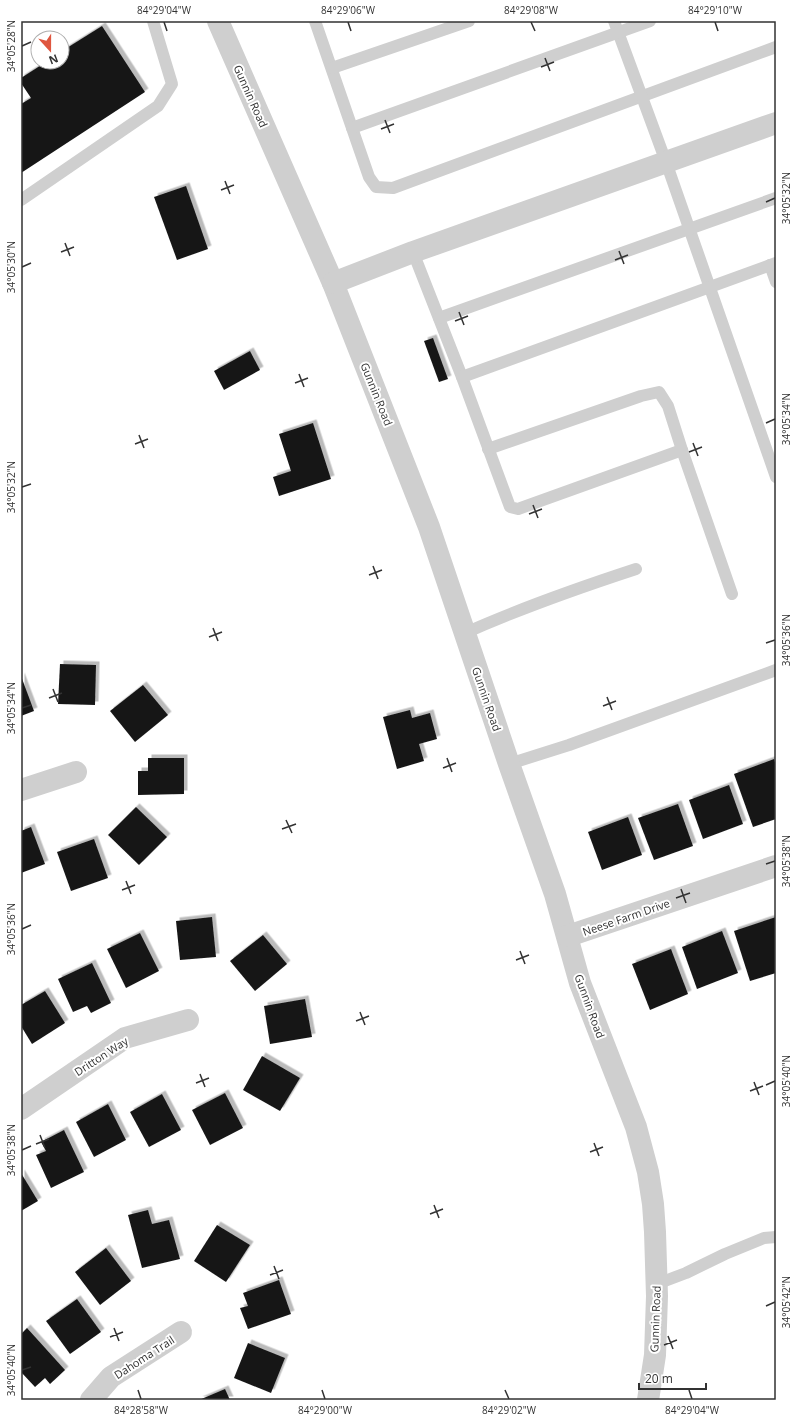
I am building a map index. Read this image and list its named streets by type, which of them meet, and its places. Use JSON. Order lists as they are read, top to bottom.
{
  "streets": {
    "street": [
      "Gunnin Road",
      "Neese Farm Drive",
      "Dritton Way",
      "Dahoma Trail"
    ]
  },
  "crossings": [
    ["Gunnin Road", "Neese Farm Drive"]
  ],
  "scale_bar": "20 m",
  "north": "bottom",
  "coordinates": [
    "84°29'04\"W",
    "84°29'06\"W",
    "84°29'08\"W",
    "84°29'10\"W",
    "34°05'28\"N",
    "34°05'32\"N",
    "34°05'30\"N",
    "34°05'34\"N",
    "34°05'36\"N",
    "34°05'38\"N",
    "34°05'40\"N",
    "34°05'42\"N",
    "84°28'58\"W",
    "84°29'00\"W",
    "84°29'02\"W"
  ]
}
